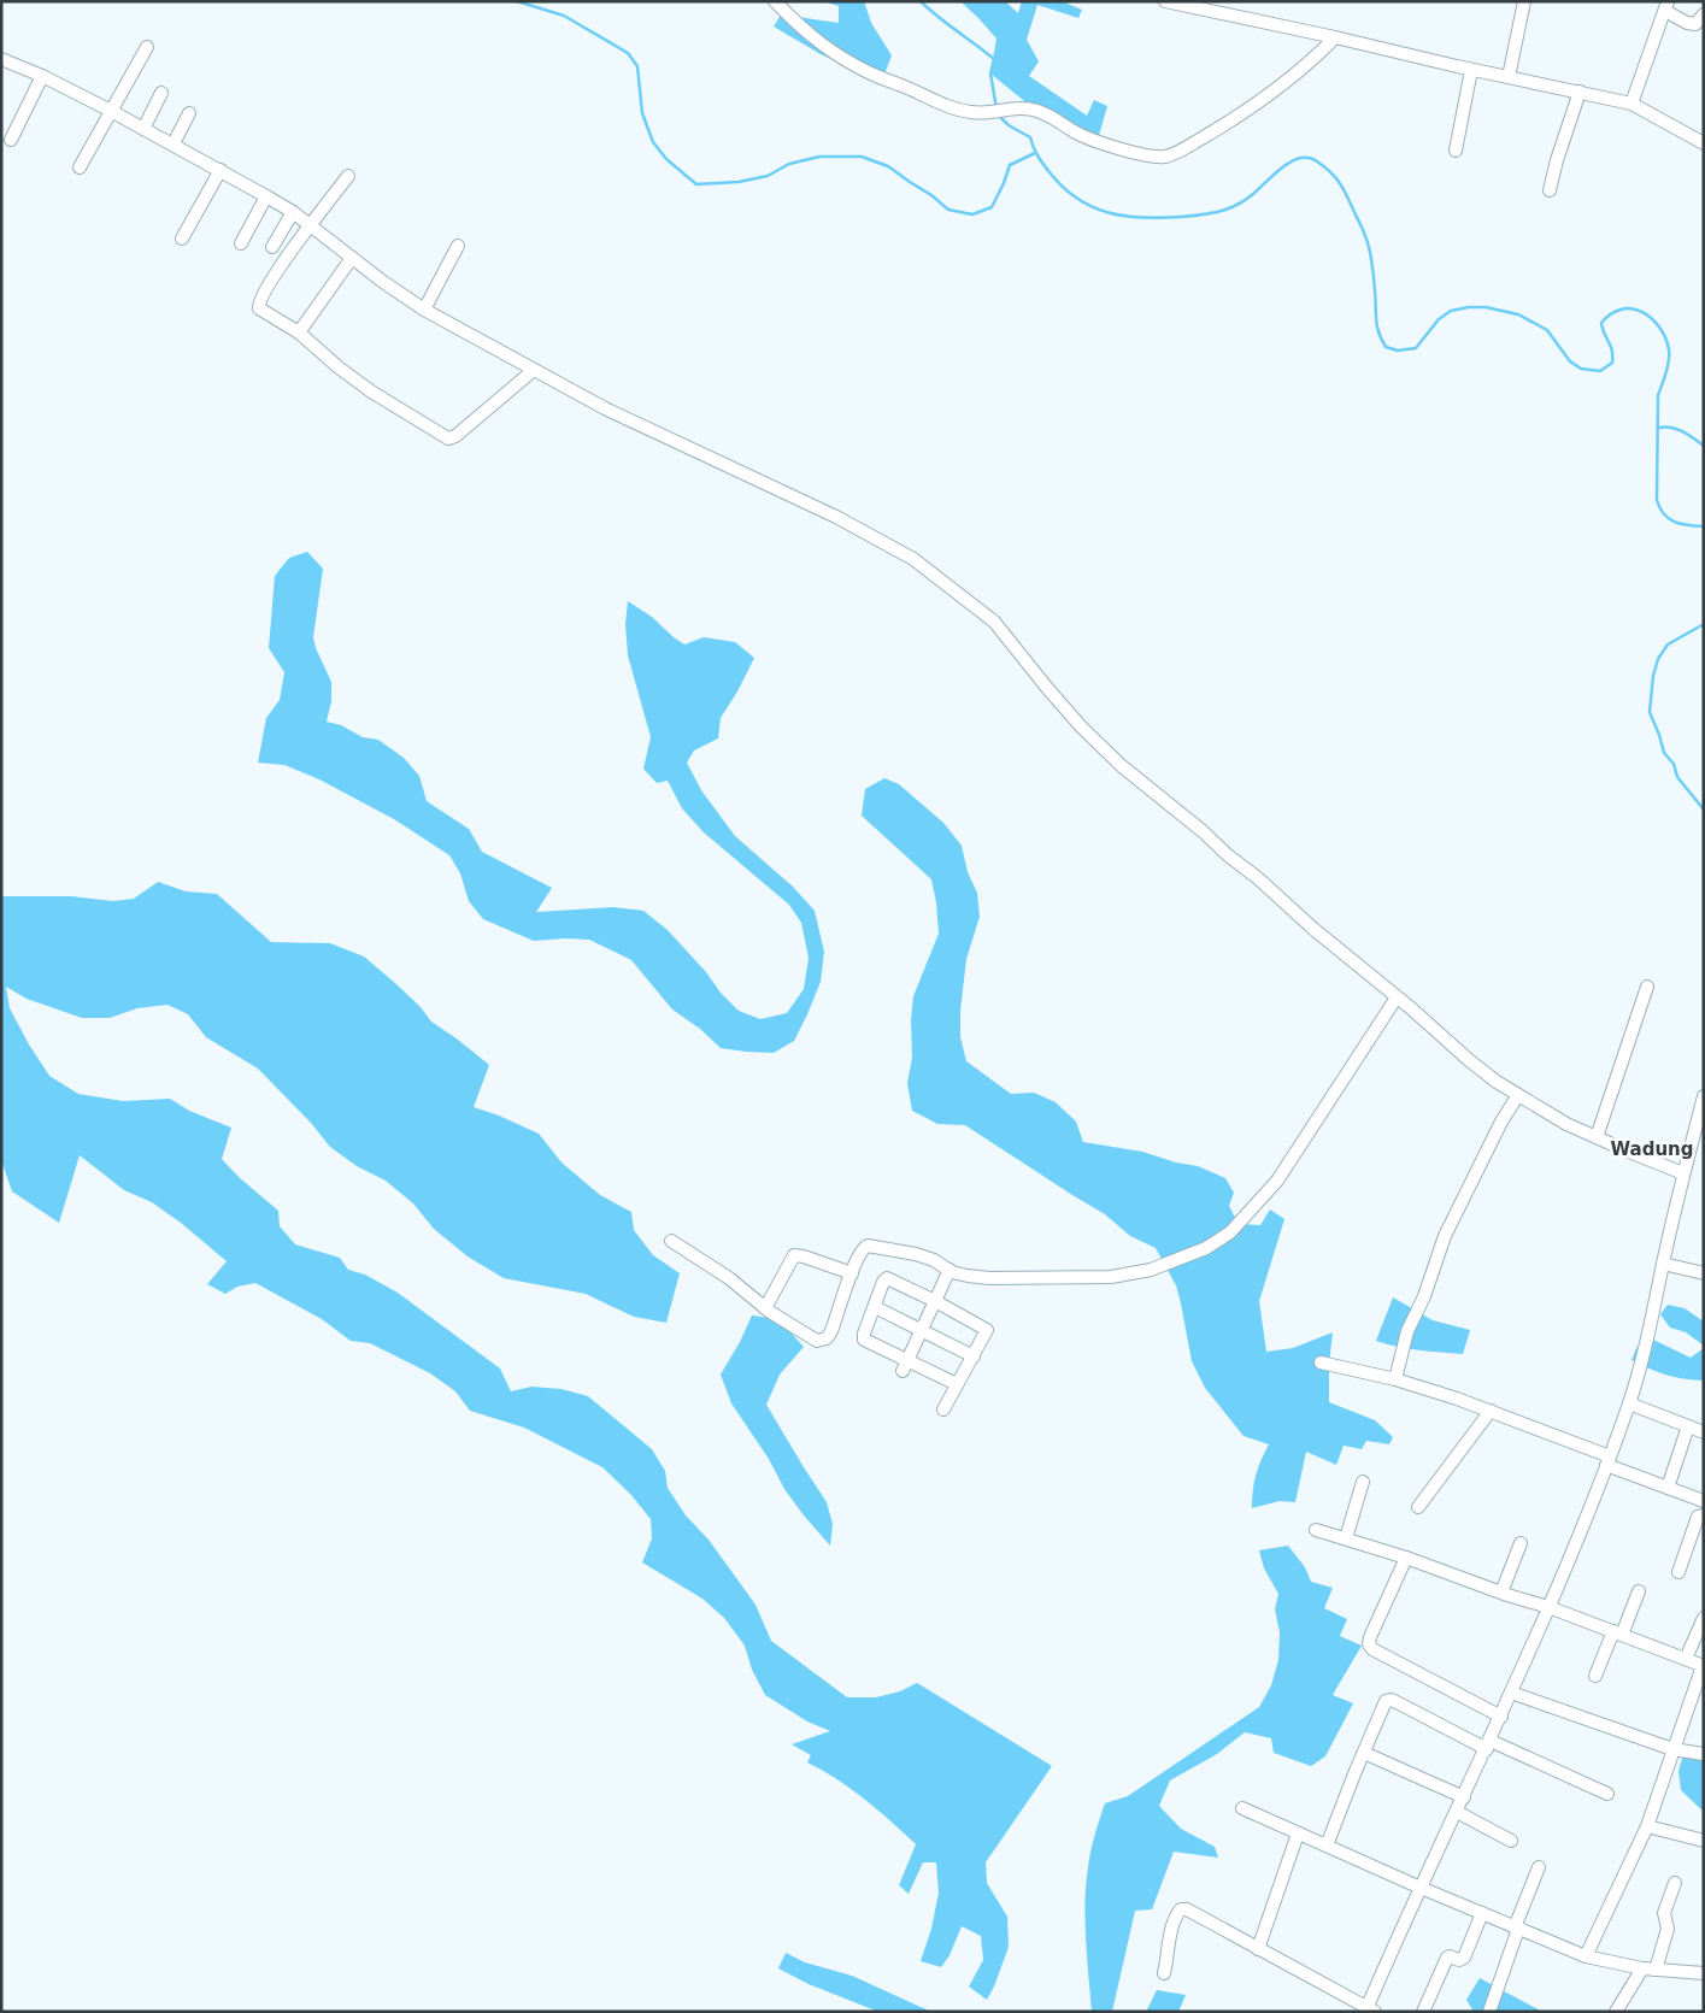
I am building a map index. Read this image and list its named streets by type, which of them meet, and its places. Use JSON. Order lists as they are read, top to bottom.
{
  "districts": ["Wadung"]
}
